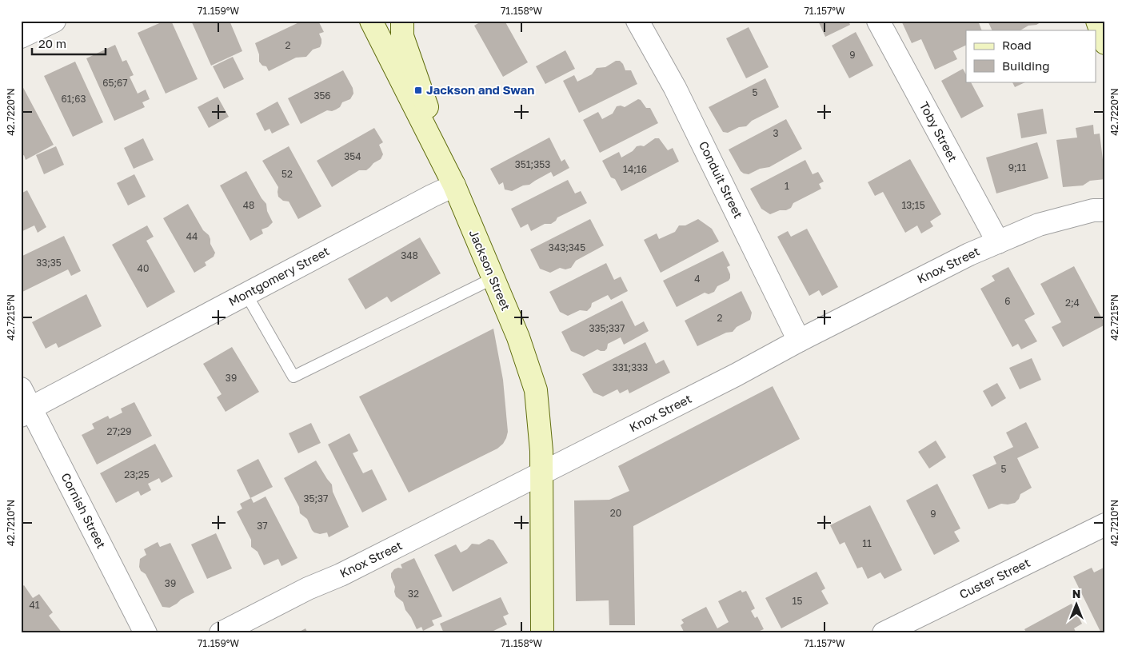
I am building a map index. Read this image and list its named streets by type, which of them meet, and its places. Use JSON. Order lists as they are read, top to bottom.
{
  "streets": {
    "main road": ["Jackson Street"],
    "street": [
      "Toby Street",
      "Conduit Street",
      "Knox Street",
      "Montgomery Street",
      "Cornish Street",
      "Custer Street"
    ]
  },
  "crossings": [
    ["Toby Street", "Knox Street"],
    ["Conduit Street", "Knox Street"],
    ["Knox Street", "Jackson Street"],
    ["Jackson Street", "Montgomery Street"],
    ["Montgomery Street", "Cornish Street"]
  ],
  "places": {
    "transit": ["Jackson and Swan"]
  },
  "house_numbers": [
    "2",
    "9",
    "65;67",
    "5",
    "356",
    "61;63",
    "3",
    "354",
    "351;353",
    "9;11",
    "14;16",
    "52",
    "1",
    "48",
    "13;15",
    "44",
    "343;345",
    "348",
    "33;35",
    "40",
    "4",
    "6",
    "2;4",
    "2",
    "335;337",
    "331;333",
    "39",
    "27;29",
    "5",
    "23;25",
    "35;37",
    "20",
    "9",
    "37",
    "11",
    "39",
    "32",
    "15",
    "41"
  ],
  "legend": ["Road", "Building"],
  "scale_bar": "20 m",
  "north": "top",
  "coordinates": [
    "71.159°W",
    "71.158°W",
    "71.157°W",
    "42.7220°N",
    "42.7215°N",
    "42.7210°N"
  ]
}
